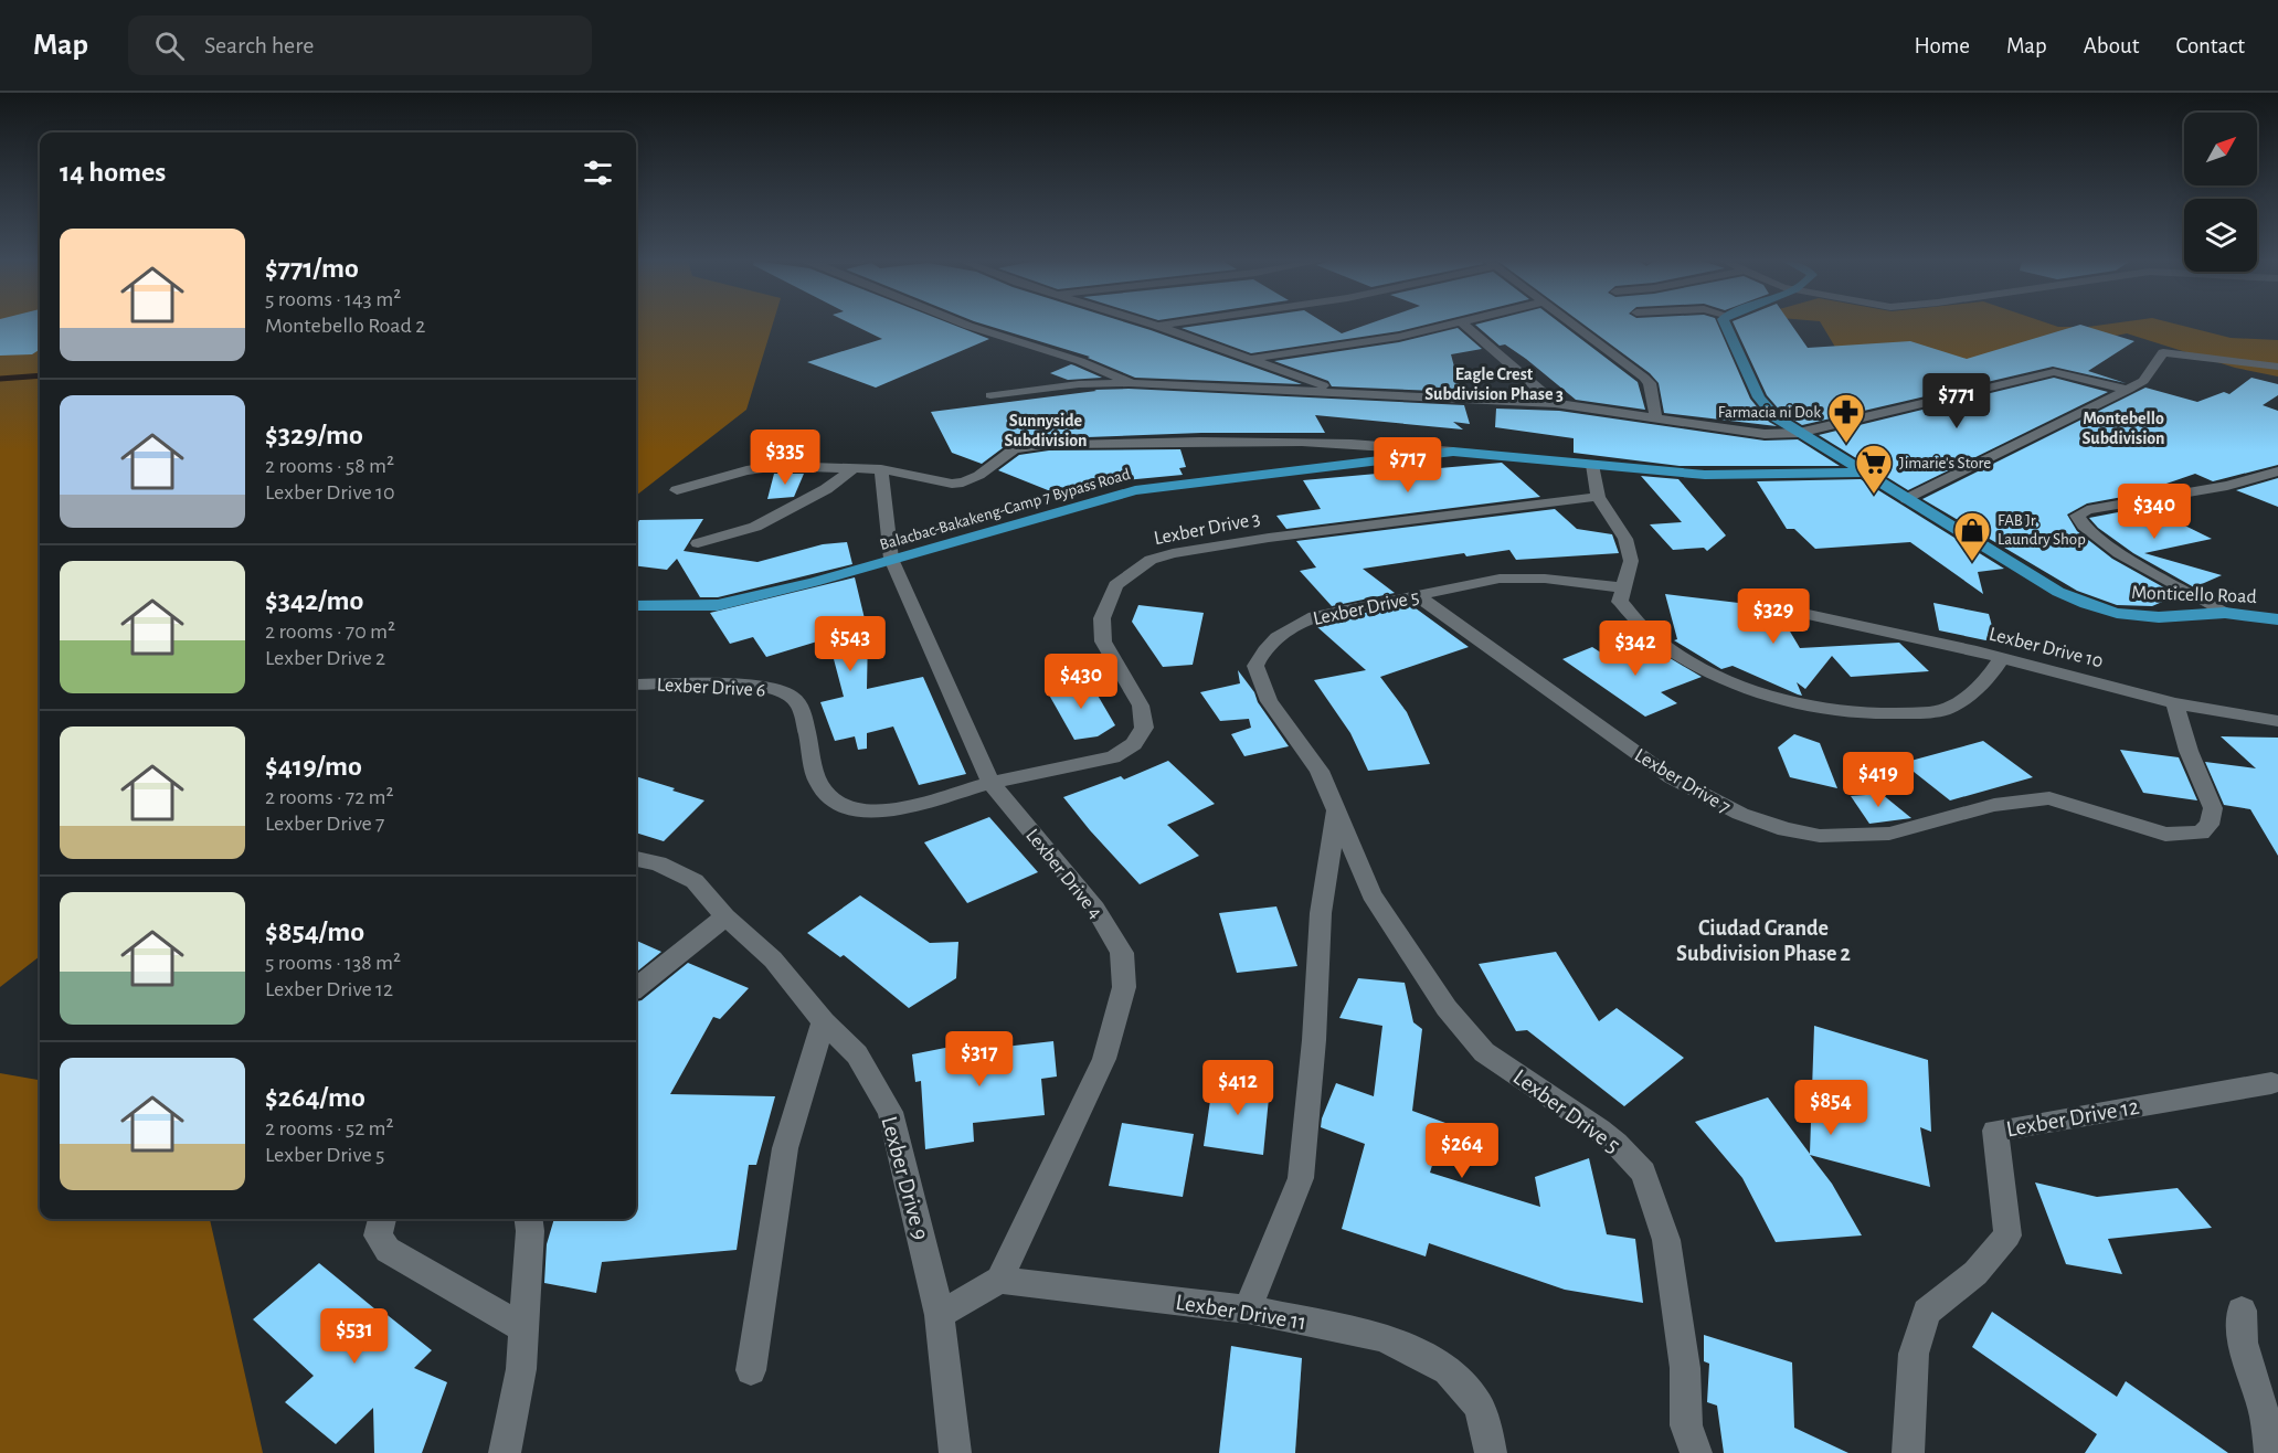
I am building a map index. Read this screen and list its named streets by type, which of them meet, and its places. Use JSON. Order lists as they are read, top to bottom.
{
  "streets": {
    "main road": ["Balacbac-Bakakeng-Camp 7 Bypass Road", "Monticello Road"],
    "street": [
      "Lexber Drive 3",
      "Lexber Drive 5",
      "Lexber Drive 10",
      "Lexber Drive 6",
      "Lexber Drive 7",
      "Lexber Drive 4",
      "Lexber Drive 12",
      "Lexber Drive 9",
      "Lexber Drive 11"
    ]
  },
  "crossings": [
    ["Balacbac-Bakakeng-Camp 7 Bypass Road", "Monticello Road"],
    ["Balacbac-Bakakeng-Camp 7 Bypass Road", "Lexber Drive 4"],
    ["Lexber Drive 3", "Lexber Drive 6"],
    ["Lexber Drive 3", "Lexber Drive 4"],
    ["Lexber Drive 5", "Lexber Drive 7"],
    ["Lexber Drive 10", "Lexber Drive 7"],
    ["Lexber Drive 6", "Lexber Drive 4"],
    ["Lexber Drive 4", "Lexber Drive 11"]
  ],
  "districts": [
    "Eagle Crest Subdivision Phase 3",
    "Montebello Subdivision",
    "Sunnyside Subdivision",
    "Ciudad Grande Subdivision Phase 2"
  ],
  "places": {
    "pharmacy": ["Farmacia ni Dok"],
    "supermarket": ["Jimarie's Store"],
    "shop": ["FAB Jr. Laundry Shop"]
  },
  "north": "top right",
  "page": {
    "header": "Map",
    "search": "Search here",
    "nav": [
      "Home",
      "Map",
      "About",
      "Contact"
    ],
    "heading": "14 homes",
    "list": [
      {
        "name": "$771/mo",
        "note": "5 rooms · 143 m² · Montebello Road 2"
      },
      {
        "name": "$329/mo",
        "note": "2 rooms · 58 m² · Lexber Drive 10"
      },
      {
        "name": "$342/mo",
        "note": "2 rooms · 70 m² · Lexber Drive 2"
      },
      {
        "name": "$419/mo",
        "note": "2 rooms · 72 m² · Lexber Drive 7"
      },
      {
        "name": "$854/mo",
        "note": "5 rooms · 138 m² · Lexber Drive 12"
      },
      {
        "name": "$264/mo",
        "note": "2 rooms · 52 m² · Lexber Drive 5"
      }
    ],
    "price": [
      "$771",
      "$335",
      "$717",
      "$340",
      "$329",
      "$543",
      "$342",
      "$430",
      "$419",
      "$317",
      "$412",
      "$854",
      "$264",
      "$531"
    ]
  }
}
